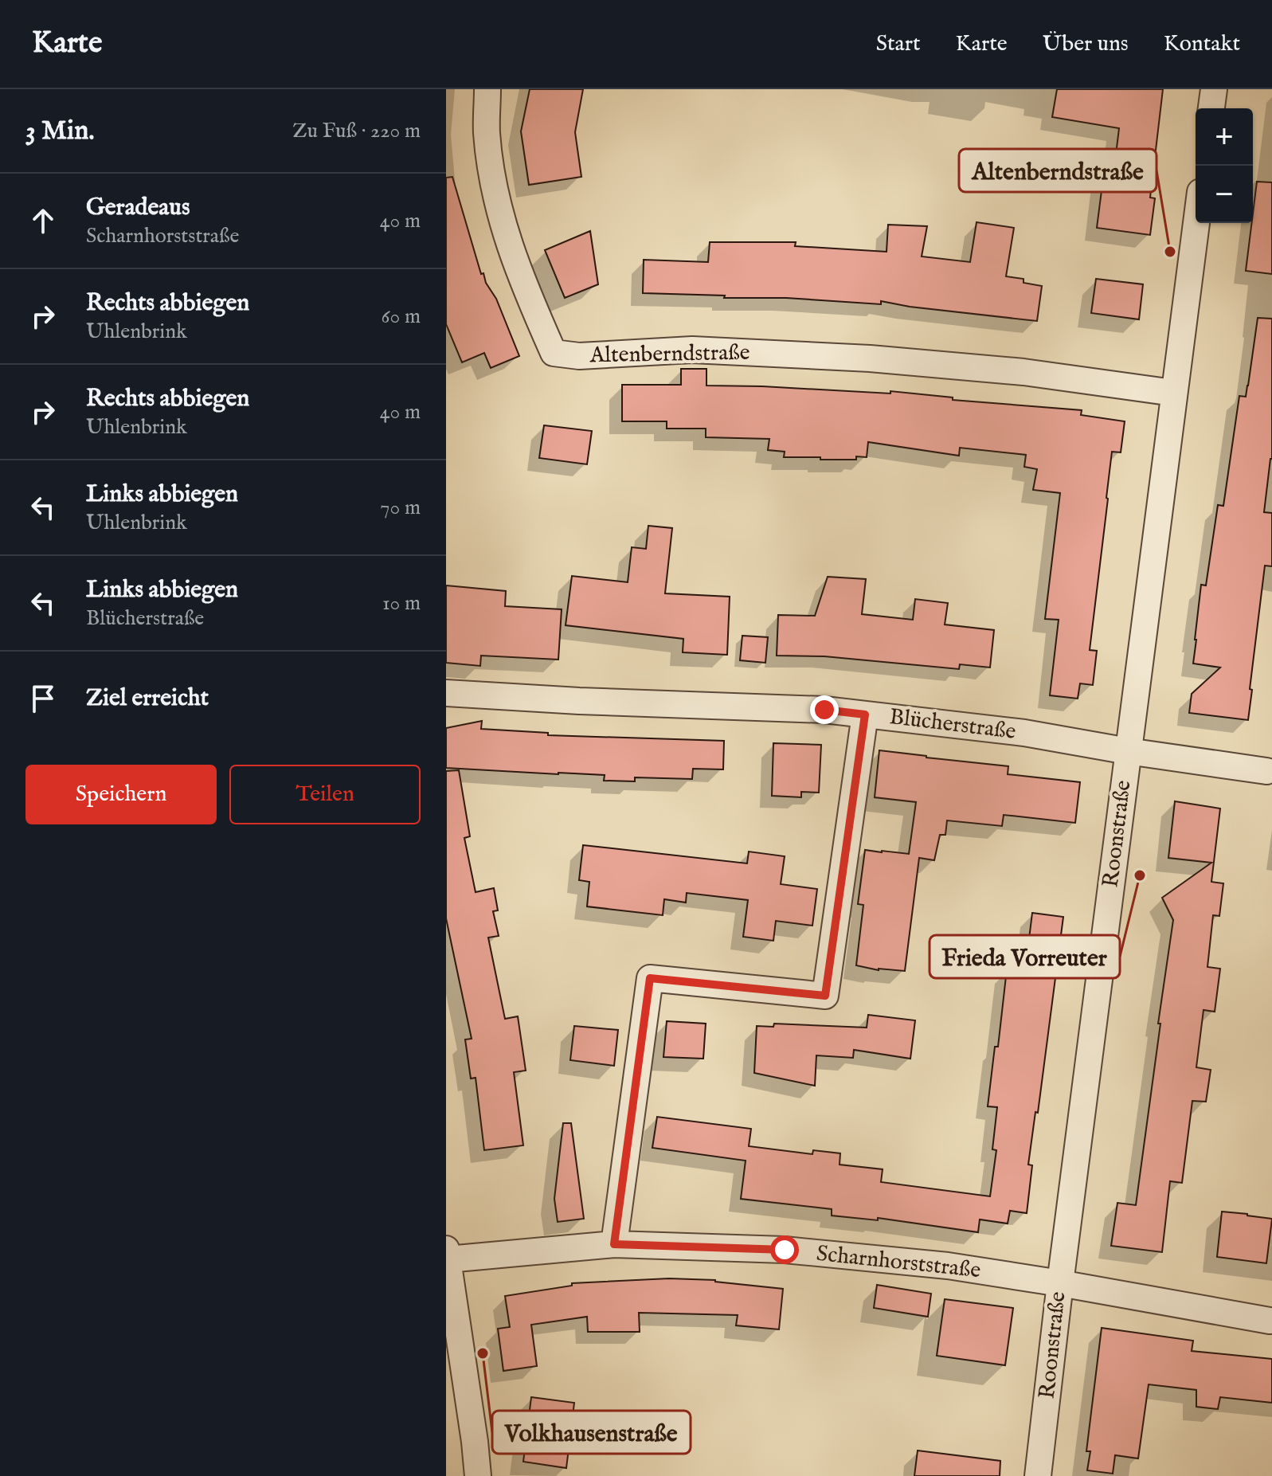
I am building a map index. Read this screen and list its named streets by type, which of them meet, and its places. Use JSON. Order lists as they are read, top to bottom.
{
  "streets": {
    "street": [
      "Altenberndstraße",
      "Blücherstraße",
      "Roonstraße",
      "Scharnhorststraße"
    ]
  },
  "crossings": [
    ["Altenberndstraße", "Roonstraße"],
    ["Blücherstraße", "Roonstraße"],
    ["Roonstraße", "Scharnhorststraße"]
  ],
  "places": ["Altenberndstraße", "Frieda Vorreuter", "Volkhausenstraße"],
  "page": {
    "header": "Karte",
    "nav": [
      "Start",
      "Karte",
      "Über uns",
      "Kontakt"
    ],
    "heading": ["3 Min.", "Zu Fuß · 220 m"],
    "map_buttons": ["+", "−"],
    "list": [
      ["Geradeaus", "Scharnhorststraße", "40 m"],
      ["Rechts abbiegen", "Uhlenbrink", "60 m"],
      ["Rechts abbiegen", "Uhlenbrink", "40 m"],
      ["Links abbiegen", "Uhlenbrink", "70 m"],
      ["Links abbiegen", "Blücherstraße", "10 m"],
      "Ziel erreicht"
    ],
    "buttons": ["Speichern", "Teilen"]
  }
}
